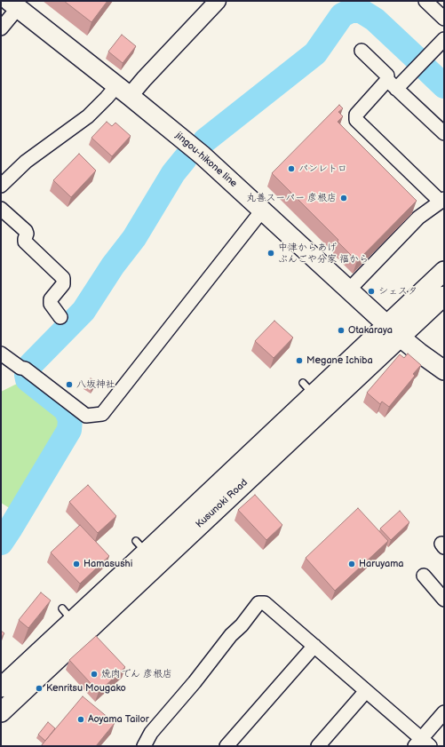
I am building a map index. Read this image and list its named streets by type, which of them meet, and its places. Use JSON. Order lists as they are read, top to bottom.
{
  "streets": {
    "main road": ["jingou-hikone line", "Kusunoki Road"]
  },
  "crossings": [
    ["jingou-hikone line", "Kusunoki Road"]
  ],
  "places": [
    "パンレトロ",
    "丸善スーパー 彦根店",
    "中津からあげ ぶんごや分家 福から",
    "シェスタ",
    "Otakaraya",
    "Megane Ichiba",
    "八坂神社",
    "Hamasushi",
    "Haruyama",
    "焼肉でん 彦根店",
    "Kenritsu Mougako",
    "Aoyama Tailor"
  ]
}
